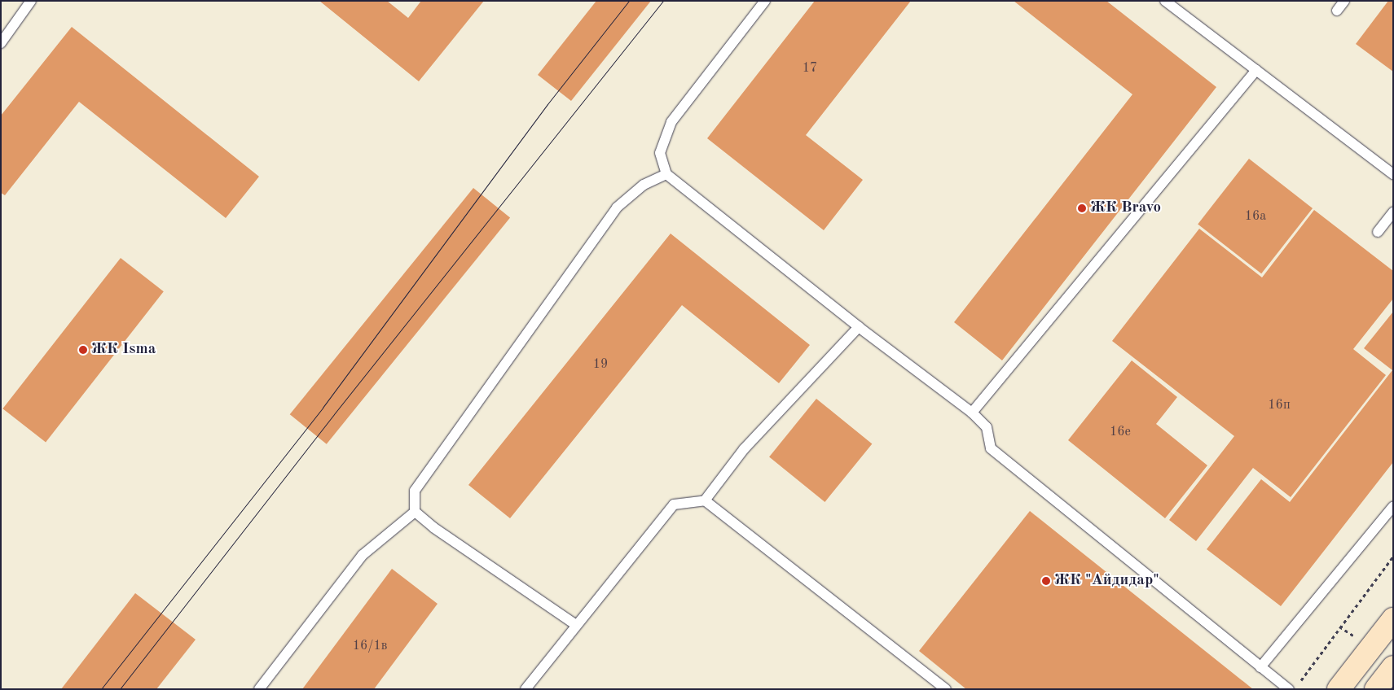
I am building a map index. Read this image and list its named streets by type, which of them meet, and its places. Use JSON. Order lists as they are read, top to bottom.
{
  "places": ["ЖК Bravo", "ЖК Isma", "ЖК \"Айдидар\""],
  "house_numbers": [
    "17",
    "16а",
    "19",
    "16п",
    "16е",
    "16/1в"
  ]
}
